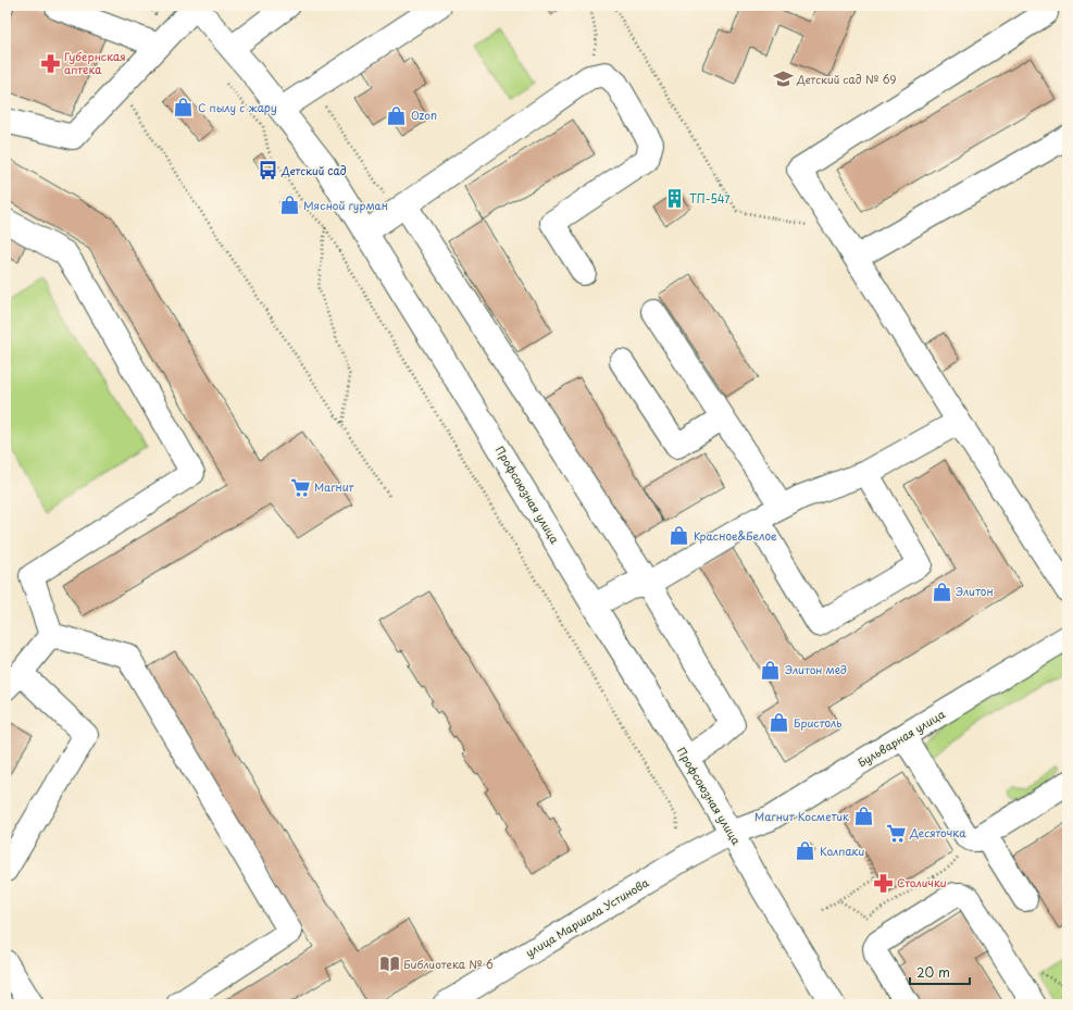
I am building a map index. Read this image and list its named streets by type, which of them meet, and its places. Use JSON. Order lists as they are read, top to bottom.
{
  "streets": {
    "main road": ["Профсоюзная улица", "Бульварная улица", "улица Маршала Устинова"]
  },
  "crossings": [
    ["Профсоюзная улица", "Бульварная улица"],
    ["Профсоюзная улица", "улица Маршала Устинова"],
    ["Бульварная улица", "улица Маршала Устинова"]
  ],
  "places": {
    "pharmacy": ["Губернская аптека", "Столички"],
    "school or university": ["Детский сад № 69"],
    "shop": [
      "С пылу с жару",
      "Ozon",
      "Мясной гурман",
      "Красное&Белое",
      "Элитон",
      "Элитон мед",
      "Бристоль",
      "Магнит Косметик",
      "Колпаки"
    ],
    "bus stop": ["Детский сад"],
    "building": ["ТП-547"],
    "supermarket": ["Магнит", "Десяточка"],
    "library": ["Библиотека № 6"]
  },
  "scale_bar": "20 m"
}
